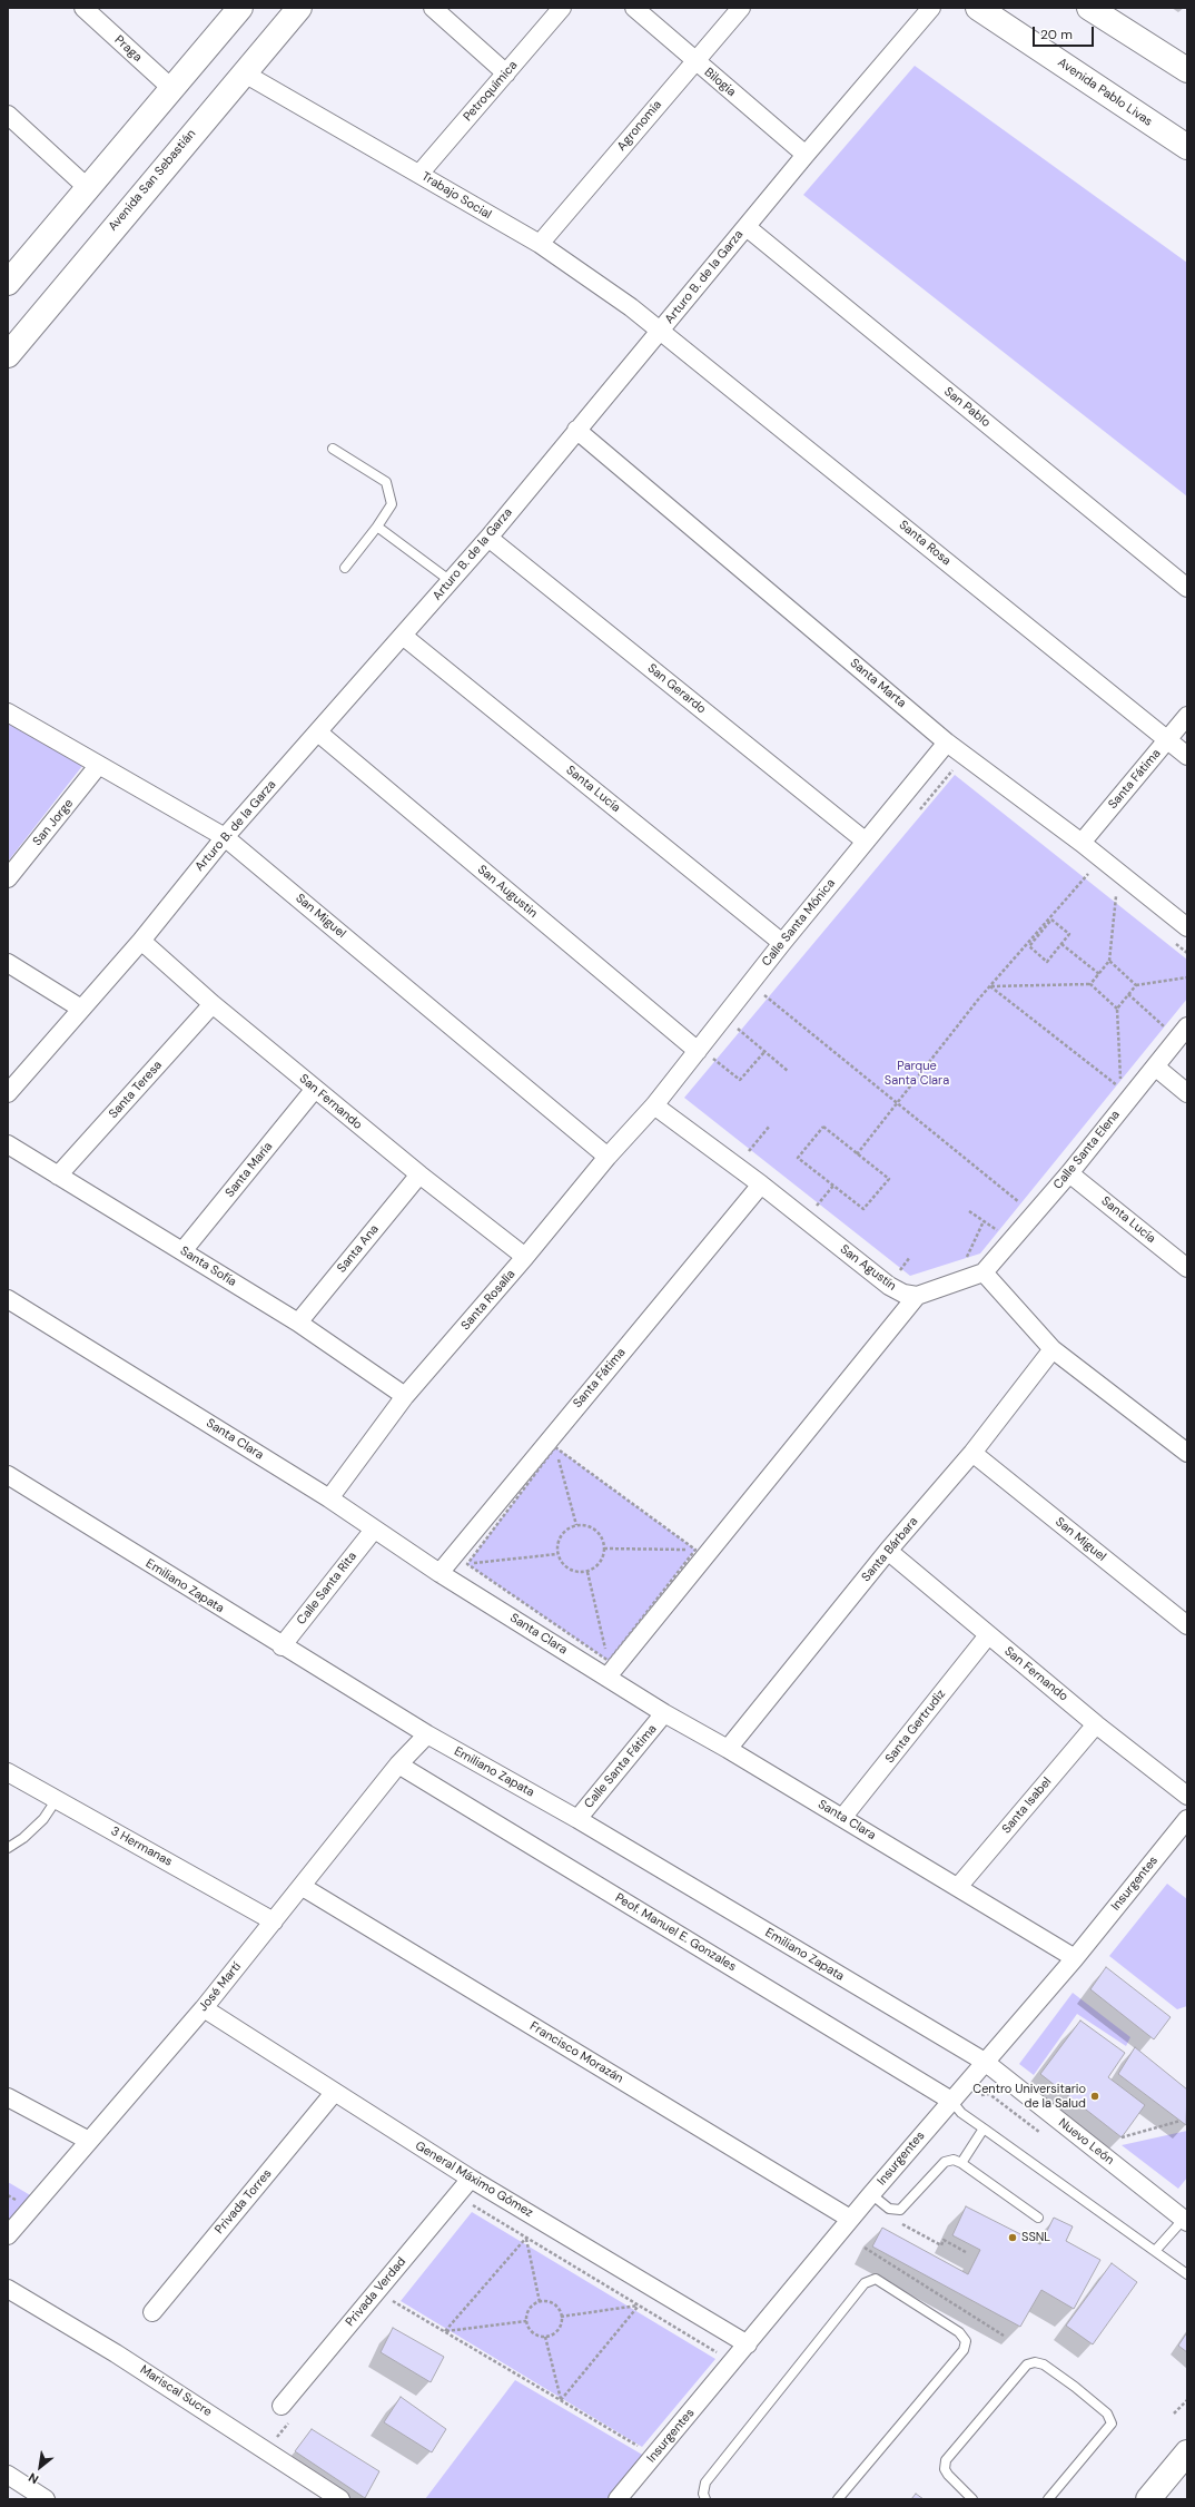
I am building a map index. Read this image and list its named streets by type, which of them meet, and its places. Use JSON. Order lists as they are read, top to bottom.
{
  "streets": {
    "main road": ["Avenida Pablo Livas", "Avenida San Sebastián"],
    "street": [
      "Praga",
      "Bilogia",
      "Petroquímica",
      "Agronomía",
      "Trabajo Social",
      "Arturo B. de la Garza",
      "San Pablo",
      "Santa Rosa",
      "Santa Marta",
      "San Gerardo",
      "Santa Fátima",
      "Santa Lucía",
      "San Jorge",
      "San Augustin",
      "San Miguel",
      "Calle Santa Mónica",
      "Santa Teresa",
      "San Fernando",
      "Calle Santa Elena",
      "Santa María",
      "Santa Ana",
      "Santa Sofía",
      "San Agustín",
      "Santa Rosalía",
      "Santa Clara",
      "Santa Bárbara",
      "Emiliano Zapata",
      "Calle Santa Rita",
      "Santa Gertrudiz",
      "Calle Santa Fátima",
      "Santa Isabel",
      "3 Hermanas",
      "Insurgentes",
      "Peof. Manuel E. Gonzales",
      "José Martí",
      "Francisco Morazán",
      "Nuevo León",
      "General Máximo Gómez",
      "Privada Torres",
      "Privada Verdad",
      "Mariscal Sucre"
    ]
  },
  "crossings": [
    ["Bilogia", "Agronomía"],
    ["Bilogia", "Arturo B. de la Garza"],
    ["Petroquímica", "Trabajo Social"],
    ["Agronomía", "Trabajo Social"],
    ["Avenida San Sebastián", "Trabajo Social"],
    ["Trabajo Social", "Arturo B. de la Garza"],
    ["Trabajo Social", "Santa Rosa"],
    ["Arturo B. de la Garza", "San Pablo"],
    ["Arturo B. de la Garza", "Santa Rosa"],
    ["Arturo B. de la Garza", "Santa Marta"],
    ["Arturo B. de la Garza", "San Gerardo"],
    ["Arturo B. de la Garza", "Santa Lucía"],
    ["Arturo B. de la Garza", "San Augustin"],
    ["Arturo B. de la Garza", "San Miguel"],
    ["Arturo B. de la Garza", "San Fernando"],
    ["Santa Rosa", "Santa Fátima"],
    ["Santa Marta", "Santa Fátima"],
    ["Santa Marta", "Calle Santa Mónica"],
    ["San Gerardo", "Calle Santa Mónica"],
    ["Santa Fátima", "San Agustín"],
    ["Santa Fátima", "Santa Clara"],
    ["Santa Lucía", "Calle Santa Mónica"],
    ["Santa Lucía", "Calle Santa Elena"],
    ["San Jorge", "San Miguel"],
    ["San Augustin", "Calle Santa Mónica"],
    ["San Miguel", "Santa Rosalía"],
    ["San Miguel", "Santa Bárbara"],
    ["Calle Santa Mónica", "San Agustín"],
    ["Calle Santa Mónica", "Santa Rosalía"],
    ["Santa Teresa", "San Fernando"],
    ["Santa Teresa", "Santa Sofía"],
    ["San Fernando", "Santa María"],
    ["San Fernando", "Santa Ana"],
    ["San Fernando", "Santa Rosalía"],
    ["San Fernando", "Santa Bárbara"],
    ["San Fernando", "Santa Gertrudiz"],
    ["San Fernando", "Santa Isabel"],
    ["Santa María", "Santa Sofía"],
    ["Santa Ana", "Santa Sofía"],
    ["Santa Sofía", "Santa Rosalía"],
    ["San Agustín", "Santa Rosalía"],
    ["Santa Rosalía", "Santa Clara"],
    ["Santa Clara", "Santa Bárbara"],
    ["Santa Clara", "Calle Santa Rita"],
    ["Santa Clara", "Santa Gertrudiz"],
    ["Santa Clara", "Calle Santa Fátima"],
    ["Santa Clara", "Santa Isabel"],
    ["Santa Clara", "Insurgentes"],
    ["Emiliano Zapata", "Calle Santa Rita"],
    ["Emiliano Zapata", "Calle Santa Fátima"],
    ["Emiliano Zapata", "Insurgentes"],
    ["Emiliano Zapata", "José Martí"],
    ["Emiliano Zapata", "Nuevo León"],
    ["3 Hermanas", "José Martí"],
    ["Insurgentes", "Peof. Manuel E. Gonzales"],
    ["Insurgentes", "Francisco Morazán"],
    ["Insurgentes", "Nuevo León"],
    ["Insurgentes", "General Máximo Gómez"],
    ["Peof. Manuel E. Gonzales", "José Martí"],
    ["José Martí", "Francisco Morazán"],
    ["José Martí", "General Máximo Gómez"],
    ["General Máximo Gómez", "Privada Torres"],
    ["General Máximo Gómez", "Privada Verdad"]
  ],
  "parks": ["Parque Santa Clara"],
  "places": ["Centro Universitario de la Salud", "SSNL"],
  "scale_bar": "20 m",
  "north": "bottom left"
}
